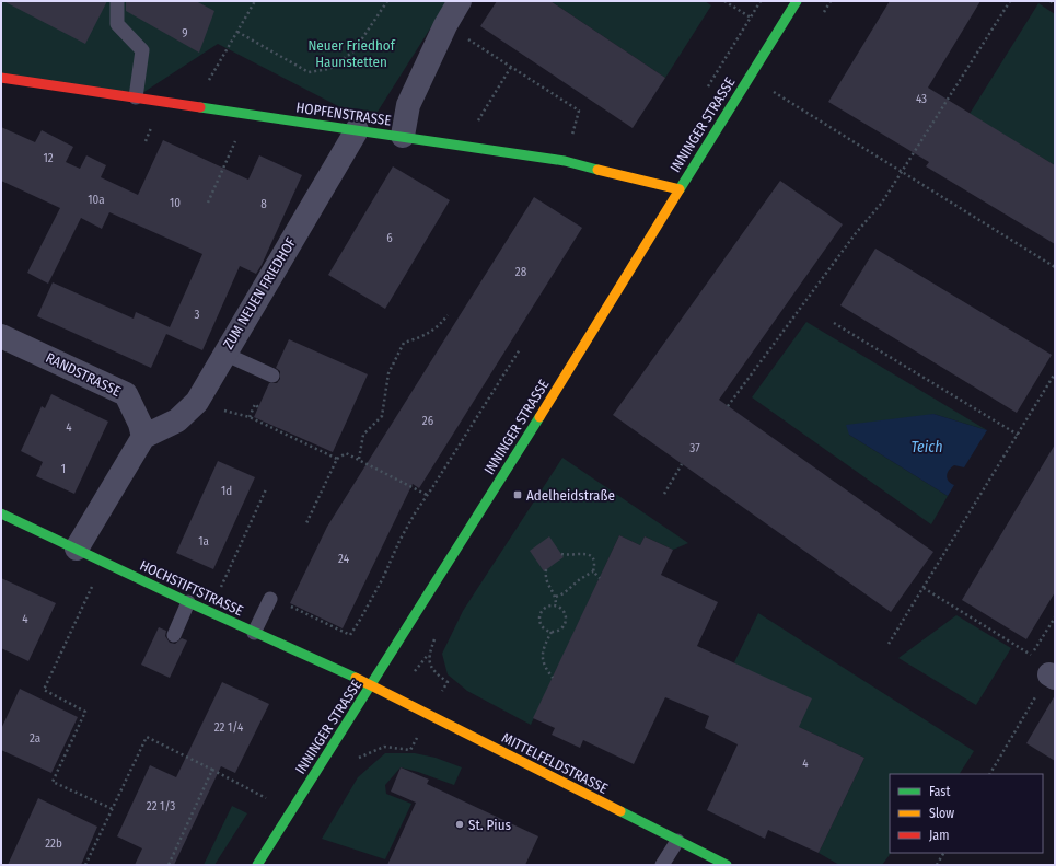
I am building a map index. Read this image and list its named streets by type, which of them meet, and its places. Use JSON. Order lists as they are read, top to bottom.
{
  "streets": {
    "street": [
      "HOPFENSTRASSE",
      "INNINGER STRASSE",
      "ZUM NEUEN FRIEDHOF",
      "RANDSTRASSE",
      "HOCHSTIFTSTRASSE",
      "MITTELFELDSTRASSE"
    ]
  },
  "crossings": [
    ["HOPFENSTRASSE", "INNINGER STRASSE"],
    ["HOPFENSTRASSE", "ZUM NEUEN FRIEDHOF"],
    ["INNINGER STRASSE", "HOCHSTIFTSTRASSE"],
    ["INNINGER STRASSE", "MITTELFELDSTRASSE"],
    ["ZUM NEUEN FRIEDHOF", "RANDSTRASSE"],
    ["HOCHSTIFTSTRASSE", "MITTELFELDSTRASSE"]
  ],
  "water": ["Teich"],
  "parks": ["Neuer Friedhof Haunstetten"],
  "places": {
    "transit": ["Adelheidstraße"],
    "other": ["St. Pius"]
  },
  "house_numbers": [
    "9",
    "43",
    "12",
    "10a",
    "10",
    "8",
    "6",
    "28",
    "3",
    "26",
    "4",
    "37",
    "1",
    "1d",
    "1a",
    "24",
    "4",
    "22 1/4",
    "2a",
    "4",
    "22 1/3",
    "22b"
  ],
  "legend": ["Fast", "Slow", "Jam"]
}
